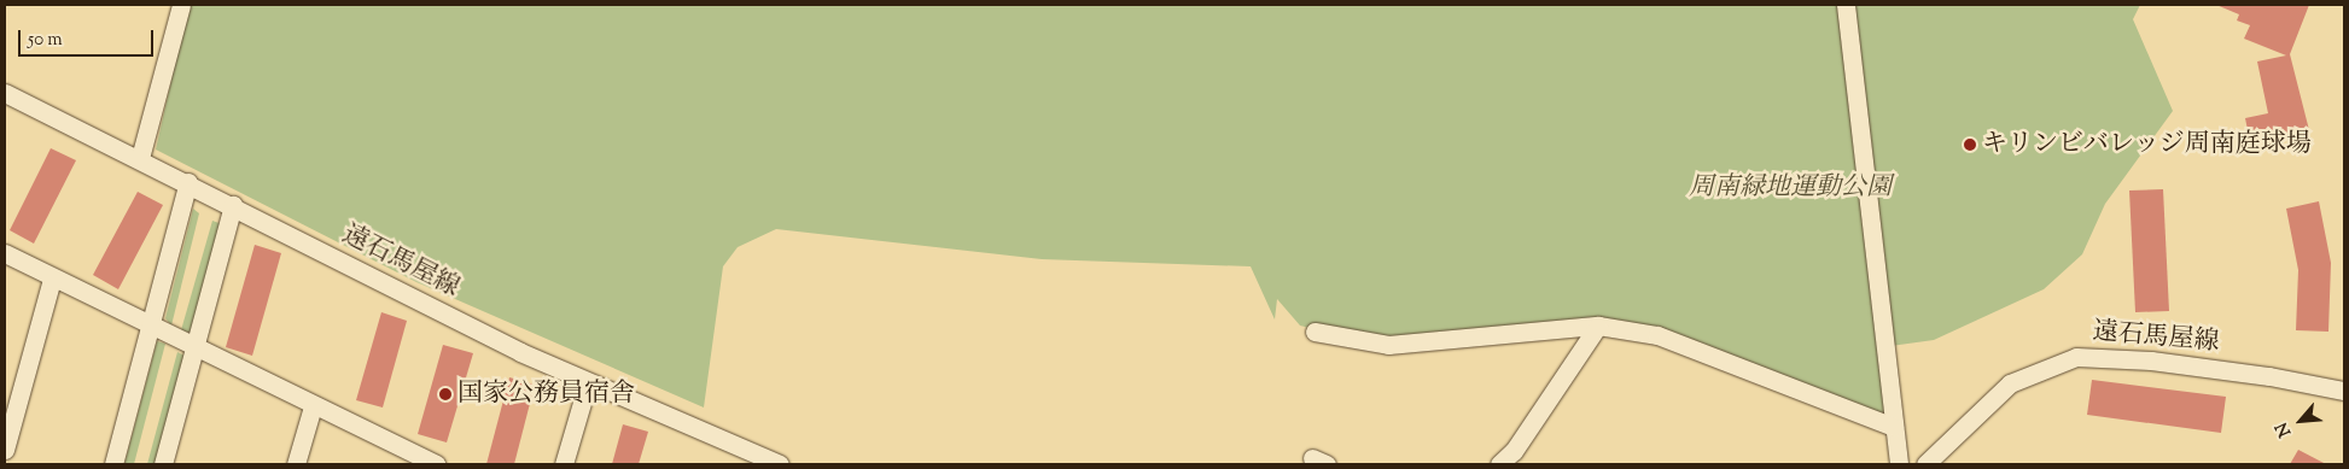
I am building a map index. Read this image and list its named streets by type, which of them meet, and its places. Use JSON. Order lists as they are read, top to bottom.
{
  "streets": {
    "street": ["遠石馬屋線"]
  },
  "parks": ["周南緑地運動公園"],
  "places": ["キリンビバレッジ周南庭球場", "国家公務員宿舎"],
  "scale_bar": "50 m",
  "north": "bottom left"
}
